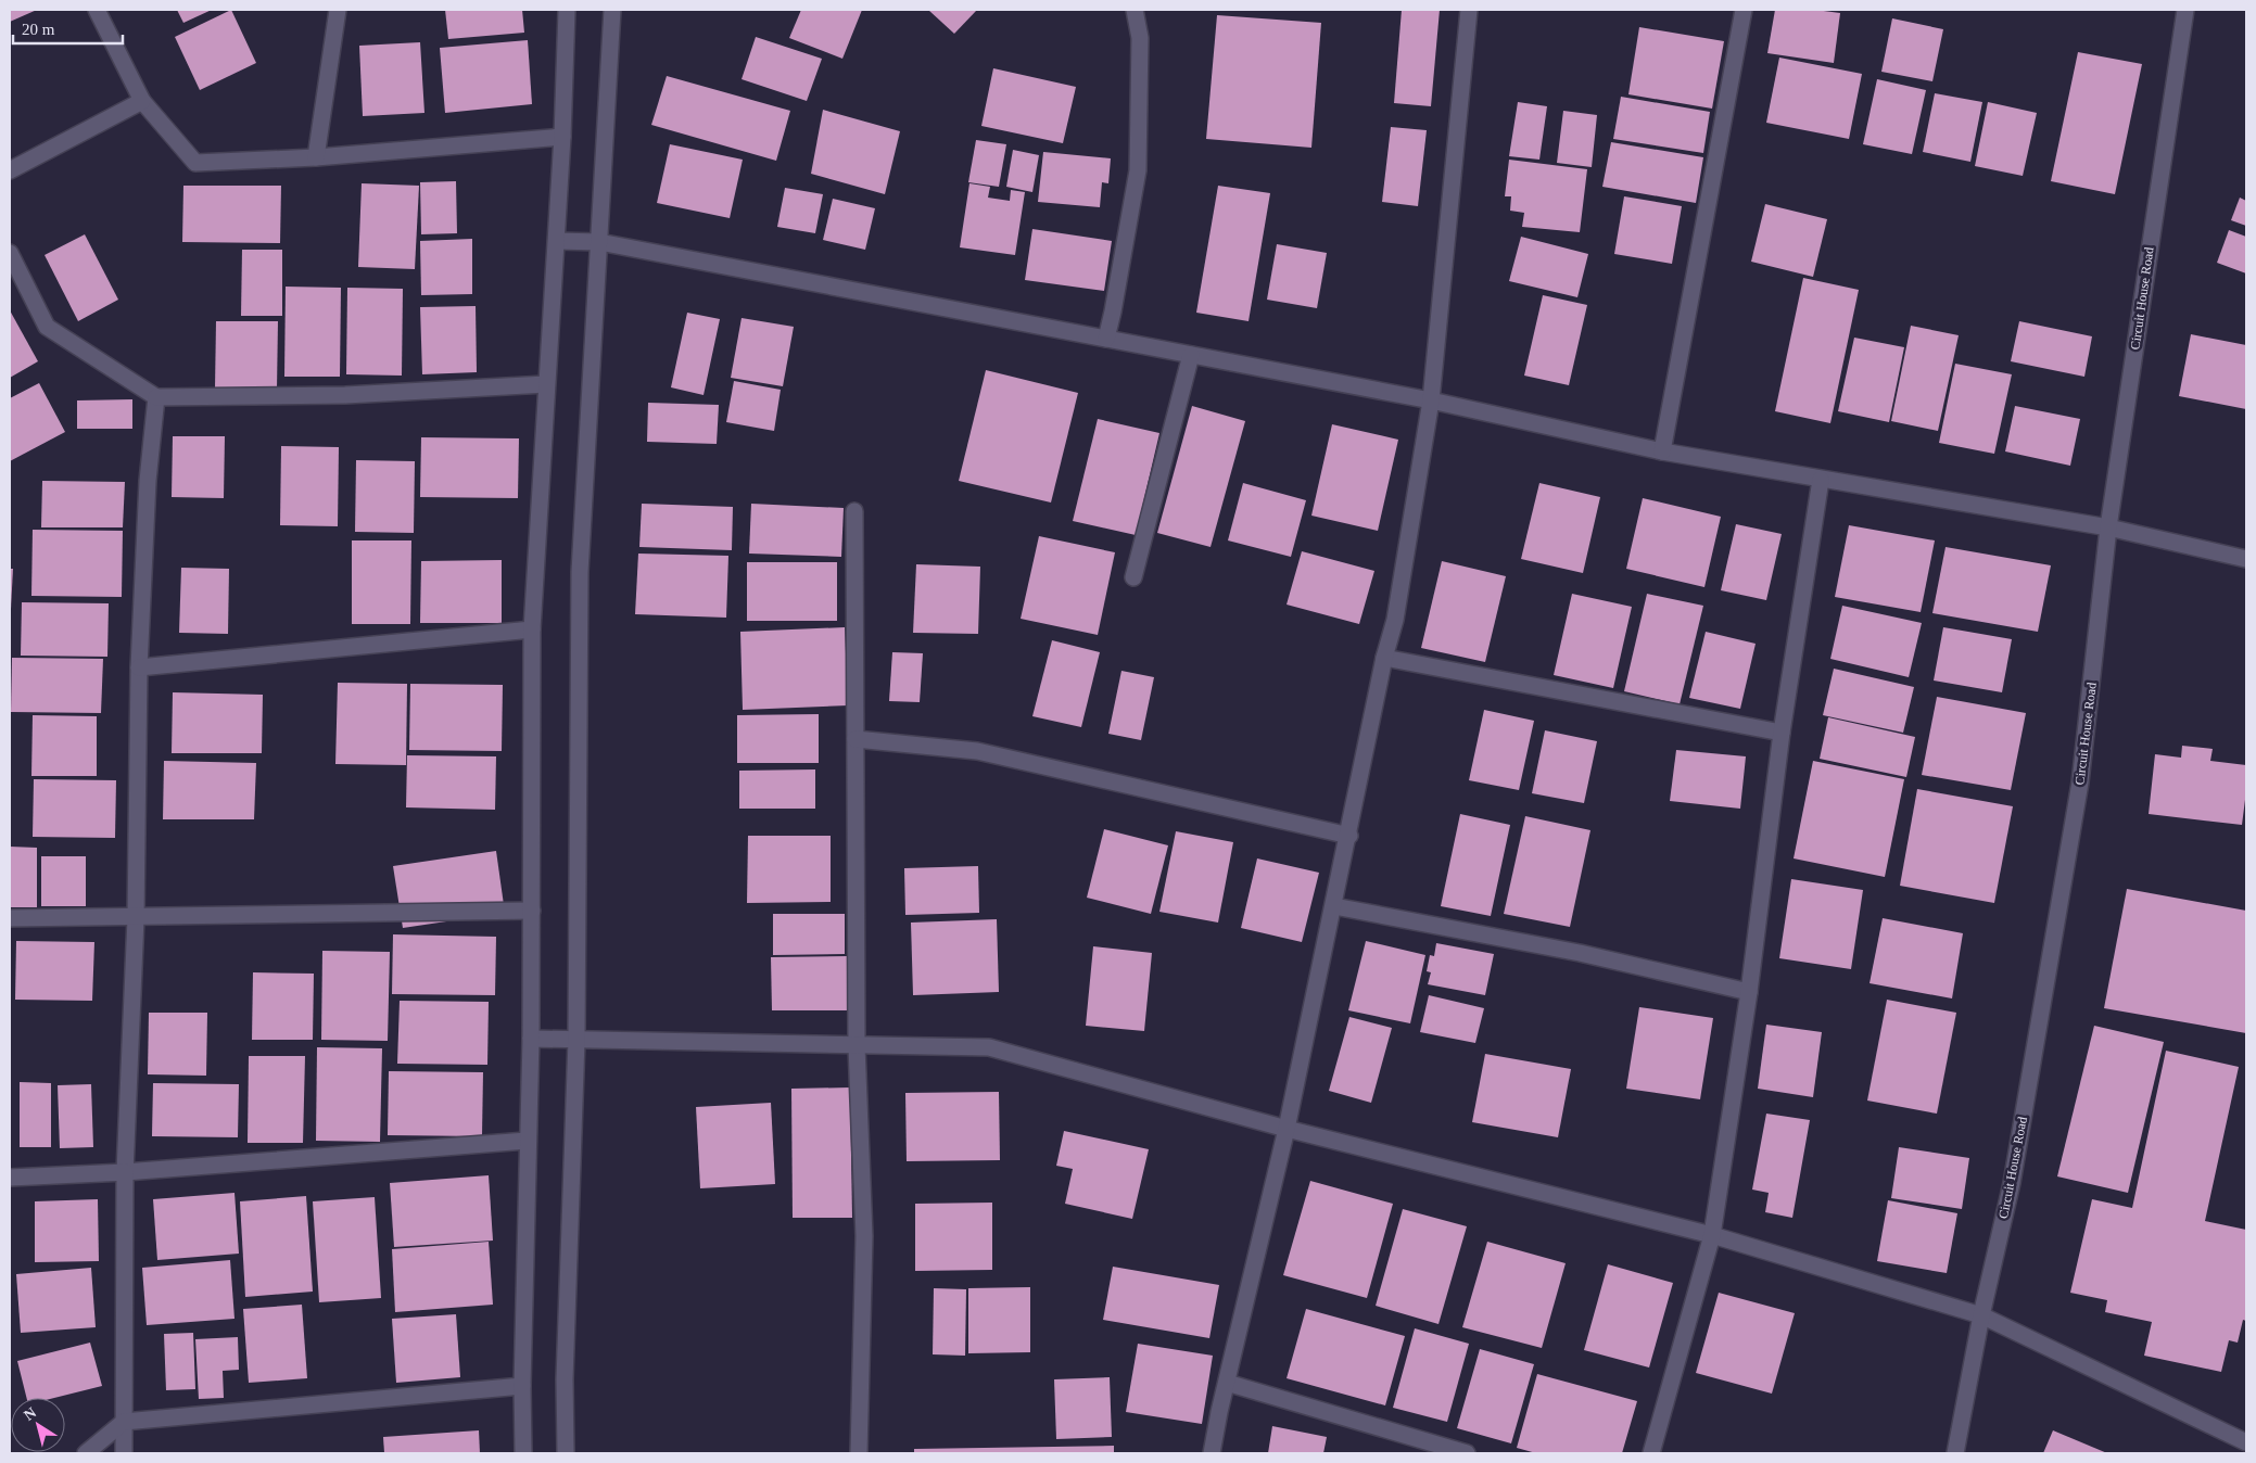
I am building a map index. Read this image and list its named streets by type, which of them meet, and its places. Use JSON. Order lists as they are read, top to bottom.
{
  "streets": {
    "street": ["Circuit House Road"]
  },
  "scale_bar": "20 m",
  "north": "top left"
}
